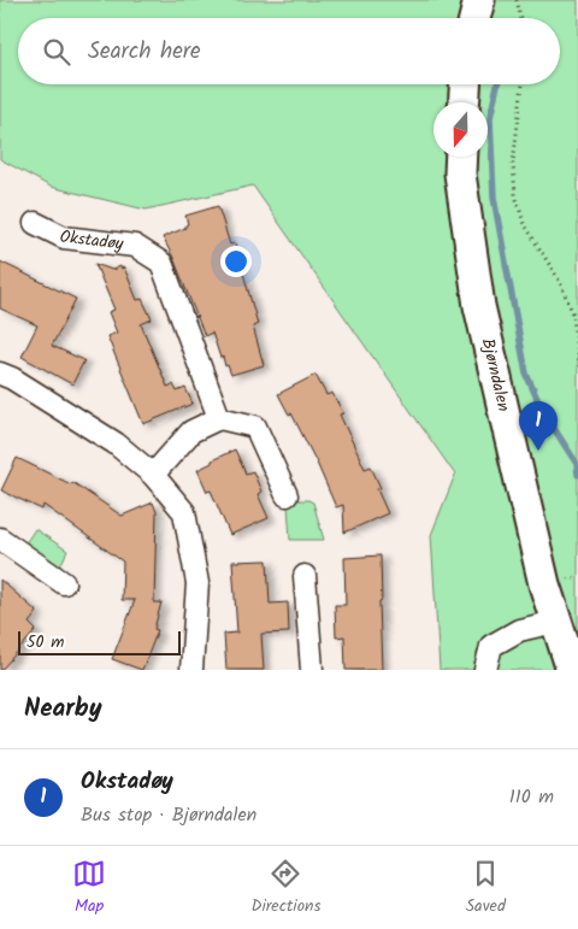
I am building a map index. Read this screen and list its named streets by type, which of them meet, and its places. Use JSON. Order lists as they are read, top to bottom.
{
  "streets": {
    "main road": ["Bjørndalen"],
    "street": ["Okstadøy"]
  },
  "scale_bar": "50 m",
  "north": "bottom",
  "page": {
    "search": "Search here",
    "pins": "1",
    "scale": "50 m",
    "heading": "Nearby",
    "list": [
      {
        "mark": "1",
        "name": "Okstadøy",
        "note": "Bus stop · Bjørndalen",
        "value": "110 m"
      }
    ],
    "nav": ["Map", "Directions", "Saved"]
  }
}
